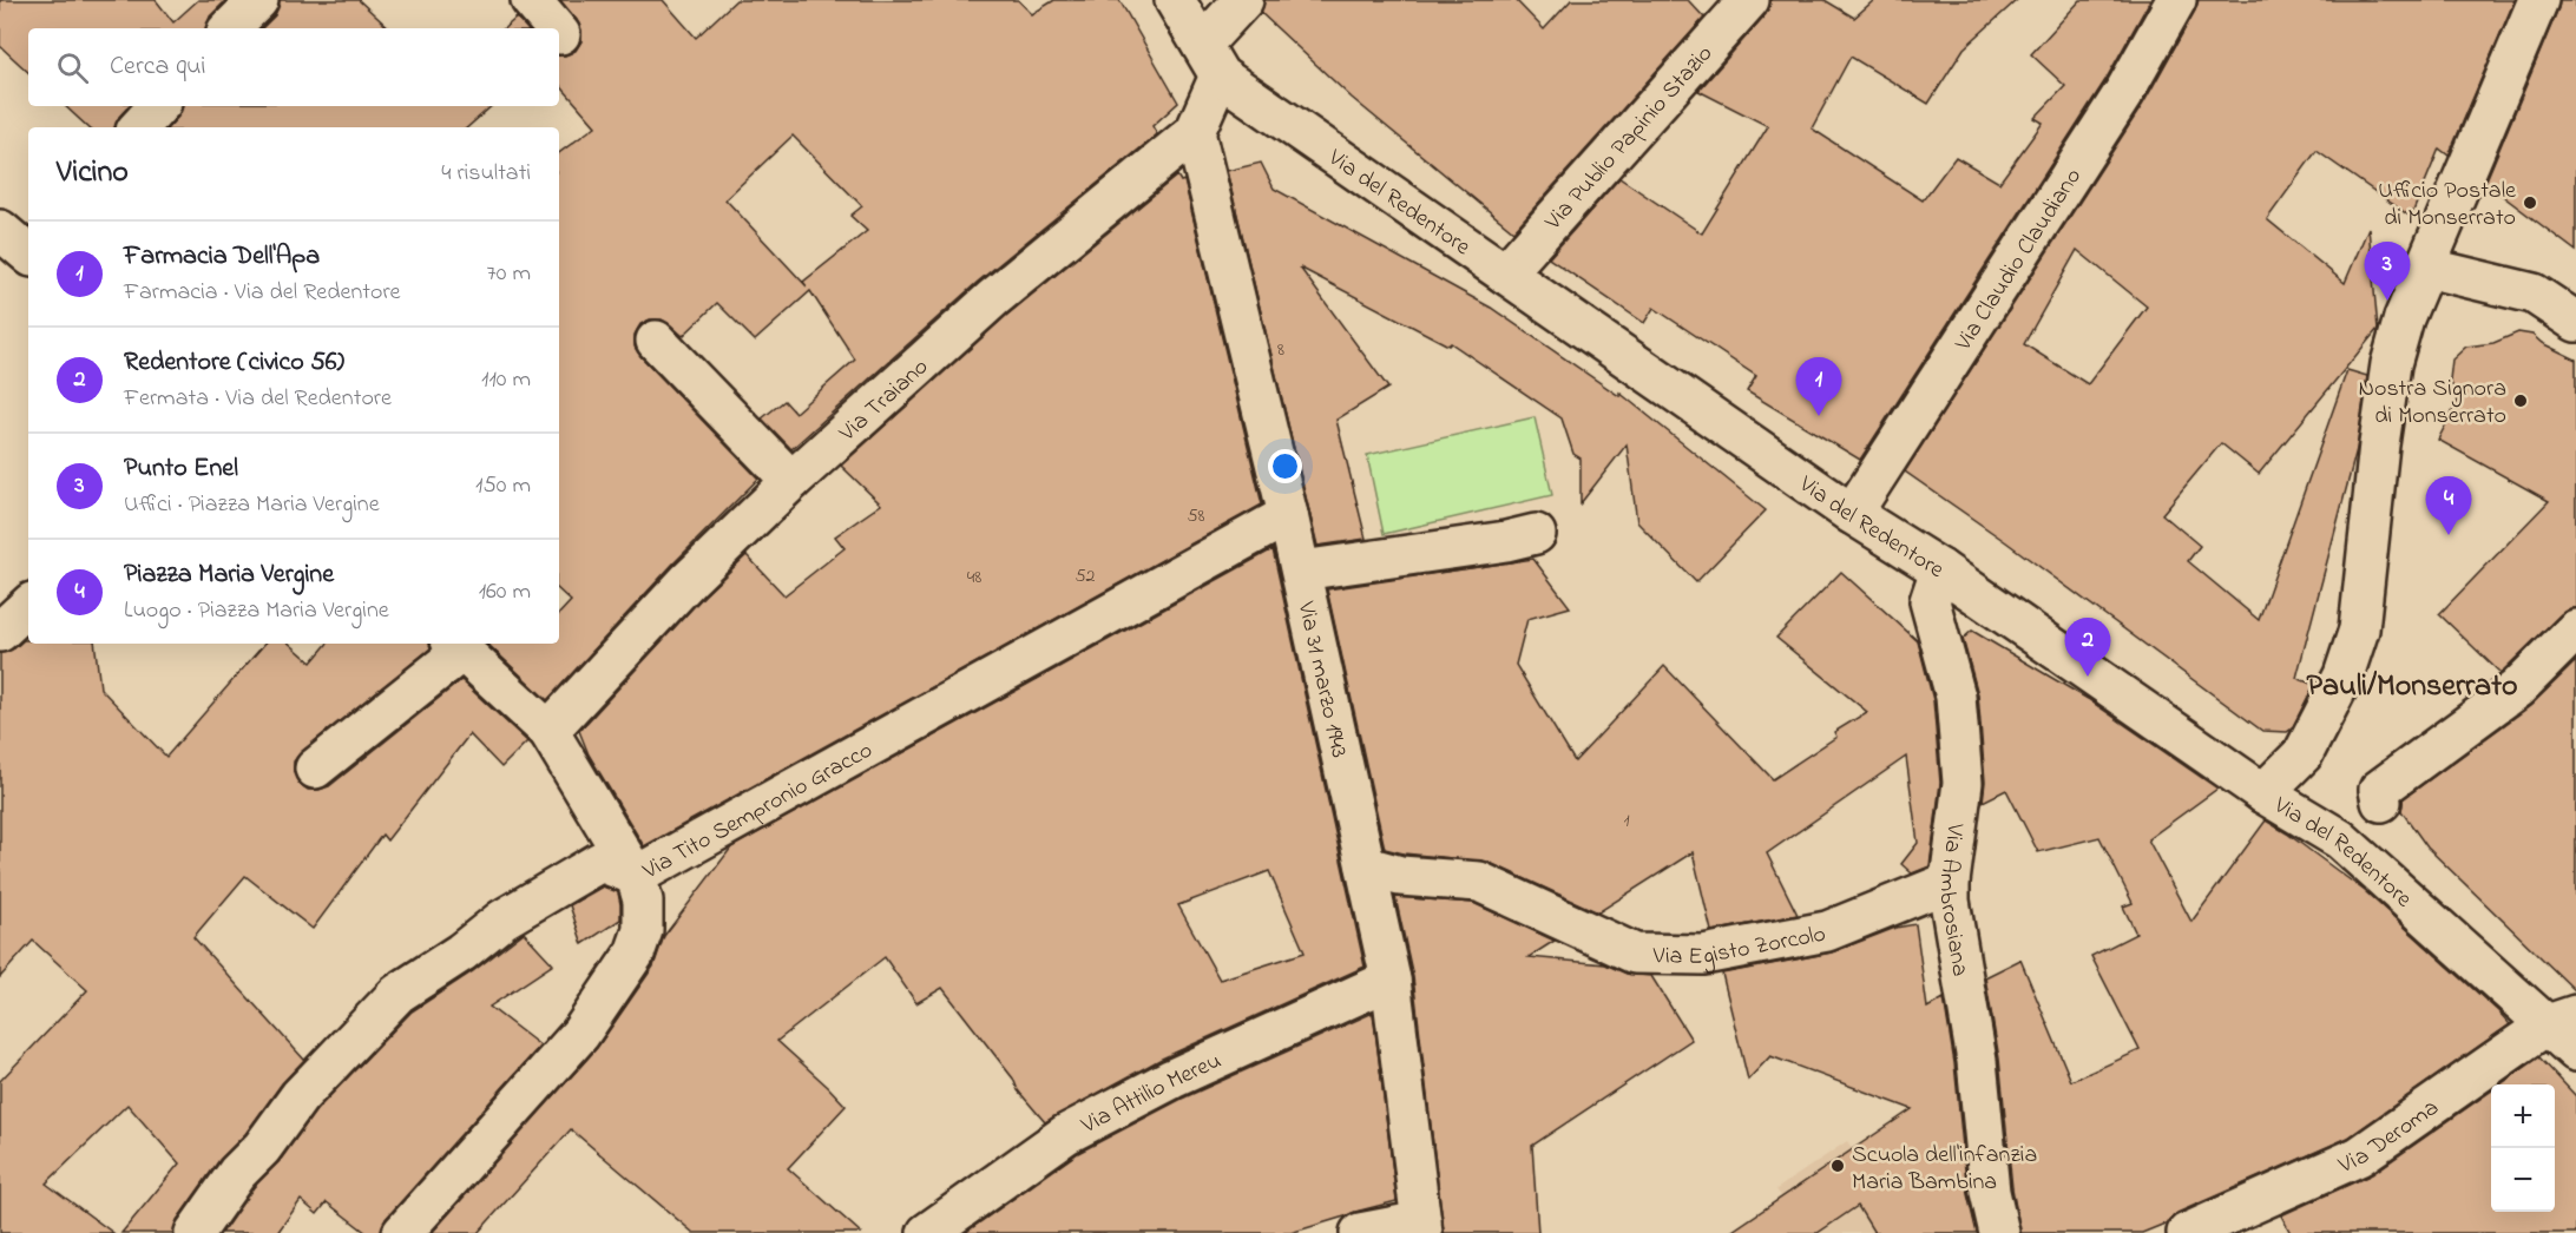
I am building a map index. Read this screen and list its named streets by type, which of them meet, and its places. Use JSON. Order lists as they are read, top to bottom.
{
  "streets": {
    "street": [
      "Via Publio Papinio Stazio",
      "Via del Redentore",
      "Via Claudio Claudiano",
      "Via Traiano",
      "Via 31 marzo 1943",
      "Via Tito Sempronio Gracco",
      "Via Ambrosiana",
      "Via Egisto Zorcolo",
      "Via Attilio Mereu",
      "Via Deroma"
    ]
  },
  "crossings": [
    ["Via Publio Papinio Stazio", "Via del Redentore"],
    ["Via del Redentore", "Via Claudio Claudiano"],
    ["Via del Redentore", "Via Traiano"],
    ["Via del Redentore", "Via Ambrosiana"],
    ["Via del Redentore", "Via Deroma"],
    ["Via Traiano", "Via 31 marzo 1943"],
    ["Via 31 marzo 1943", "Via Tito Sempronio Gracco"],
    ["Via 31 marzo 1943", "Via Egisto Zorcolo"],
    ["Via 31 marzo 1943", "Via Attilio Mereu"],
    ["Via Ambrosiana", "Via Egisto Zorcolo"]
  ],
  "districts": ["Pauli/Monserrato"],
  "places": ["Ufficio Postale di Monserrato", "Nostra Signora di Monserrato", "Scuola dell'infanzia Maria Bambina"],
  "house_numbers": [
    "8",
    "58",
    "52",
    "48",
    "1"
  ],
  "page": {
    "search": "Cerca qui",
    "heading": ["Vicino", "4 risultati"],
    "list": [
      {
        "mark": "1",
        "name": "Farmacia Dell'Apa",
        "note": "Farmacia · Via del Redentore",
        "value": "70 m"
      },
      {
        "mark": "2",
        "name": "Redentore (civico 56)",
        "note": "Fermata · Via del Redentore",
        "value": "110 m"
      },
      {
        "mark": "3",
        "name": "Punto Enel",
        "note": "Uffici · Piazza Maria Vergine",
        "value": "150 m"
      },
      {
        "mark": "4",
        "name": "Piazza Maria Vergine",
        "note": "Luogo · Piazza Maria Vergine",
        "value": "160 m"
      }
    ],
    "pins": [
      "3",
      "1",
      "4",
      "2"
    ],
    "map_buttons": ["+", "−"]
  }
}
